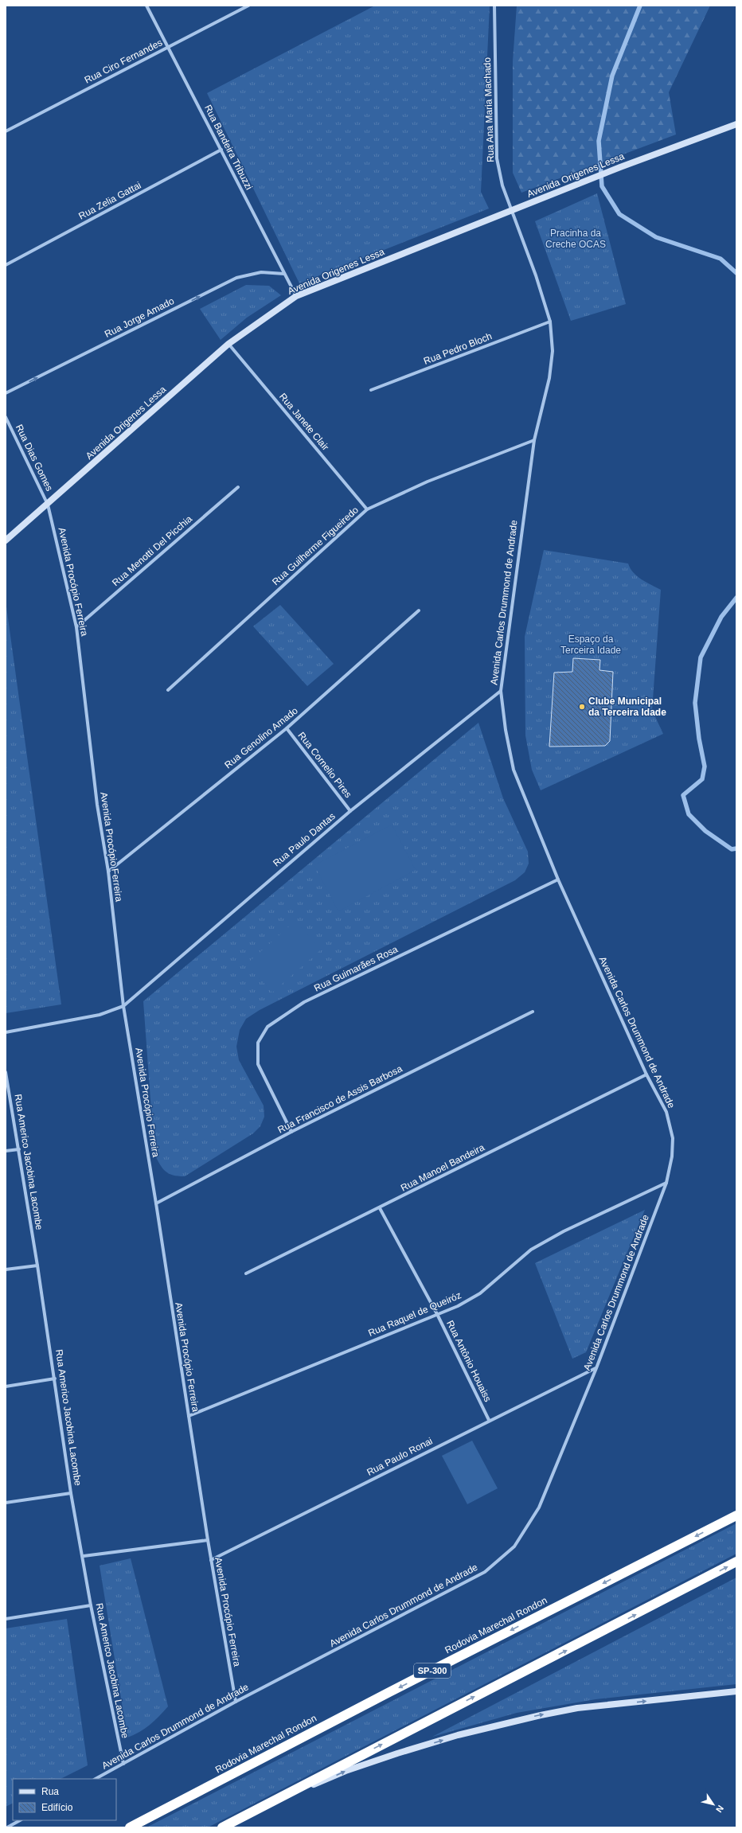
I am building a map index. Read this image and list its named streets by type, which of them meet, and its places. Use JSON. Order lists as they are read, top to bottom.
{
  "streets": {
    "highway": ["Rodovia Marechal Rondon", "SP-300"],
    "street": [
      "Rua Ciro Fernandes",
      "Rua Ana Maria Machado",
      "Rua Bandeira Tribuzzi",
      "Avenida Origenes Lessa",
      "Rua Zelia Gattai",
      "Rua Jorge Amado",
      "Rua Pedro Bloch",
      "Rua Janete Clair",
      "Rua Dias Gomes",
      "Rua Guilherme Figueiredo",
      "Rua Menotti Del Picchia",
      "Avenida Procópio Ferreira",
      "Avenida Carlos Drummond de Andrade",
      "Rua Genolino Amado",
      "Rua Cornelio Pires",
      "Rua Paulo Dantas",
      "Rua Guimarães Rosa",
      "Rua Francisco de Assis Barbosa",
      "Rua Americo Jacobina Lacombe",
      "Rua Manoel Bandeira",
      "Rua Raquel de Queiróz",
      "Rua Antônio Houaiss",
      "Rua Paulo Ronai"
    ]
  },
  "crossings": [
    ["Rua Ciro Fernandes", "Rua Bandeira Tribuzzi"],
    ["Rua Ana Maria Machado", "Avenida Origenes Lessa"],
    ["Rua Ana Maria Machado", "Avenida Carlos Drummond de Andrade"],
    ["Rua Bandeira Tribuzzi", "Avenida Origenes Lessa"],
    ["Rua Bandeira Tribuzzi", "Rua Zelia Gattai"],
    ["Rua Bandeira Tribuzzi", "Rua Jorge Amado"],
    ["Avenida Origenes Lessa", "Rua Janete Clair"],
    ["Avenida Origenes Lessa", "Rua Dias Gomes"],
    ["Avenida Origenes Lessa", "Avenida Procópio Ferreira"],
    ["Avenida Origenes Lessa", "Avenida Carlos Drummond de Andrade"],
    ["Rua Pedro Bloch", "Avenida Carlos Drummond de Andrade"],
    ["Rua Janete Clair", "Rua Guilherme Figueiredo"],
    ["Rua Dias Gomes", "Avenida Procópio Ferreira"],
    ["Rua Guilherme Figueiredo", "Avenida Carlos Drummond de Andrade"],
    ["Rua Menotti Del Picchia", "Avenida Procópio Ferreira"],
    ["Avenida Procópio Ferreira", "Avenida Carlos Drummond de Andrade"],
    ["Avenida Procópio Ferreira", "Rua Genolino Amado"],
    ["Avenida Procópio Ferreira", "Rua Paulo Dantas"],
    ["Avenida Procópio Ferreira", "Rua Francisco de Assis Barbosa"],
    ["Avenida Procópio Ferreira", "Rua Raquel de Queiróz"],
    ["Avenida Procópio Ferreira", "Rua Paulo Ronai"],
    ["Avenida Carlos Drummond de Andrade", "Rua Paulo Dantas"],
    ["Avenida Carlos Drummond de Andrade", "Rua Guimarães Rosa"],
    ["Avenida Carlos Drummond de Andrade", "Rua Americo Jacobina Lacombe"],
    ["Avenida Carlos Drummond de Andrade", "Rua Manoel Bandeira"],
    ["Avenida Carlos Drummond de Andrade", "Rua Raquel de Queiróz"],
    ["Avenida Carlos Drummond de Andrade", "Rua Paulo Ronai"],
    ["Rua Genolino Amado", "Rua Cornelio Pires"],
    ["Rua Cornelio Pires", "Rua Paulo Dantas"],
    ["Rua Guimarães Rosa", "Rua Francisco de Assis Barbosa"],
    ["Rua Manoel Bandeira", "Rua Antônio Houaiss"],
    ["Rua Raquel de Queiróz", "Rua Antônio Houaiss"],
    ["Rua Antônio Houaiss", "Rua Paulo Ronai"]
  ],
  "one_way": ["Rua Jorge Amado"],
  "parks": ["Pracinha da Creche OCAS", "Espaço da Terceira Idade"],
  "places": ["Clube Municipal da Terceira Idade"],
  "legend": ["Rua", "Edifício"],
  "north": "bottom right"
}
